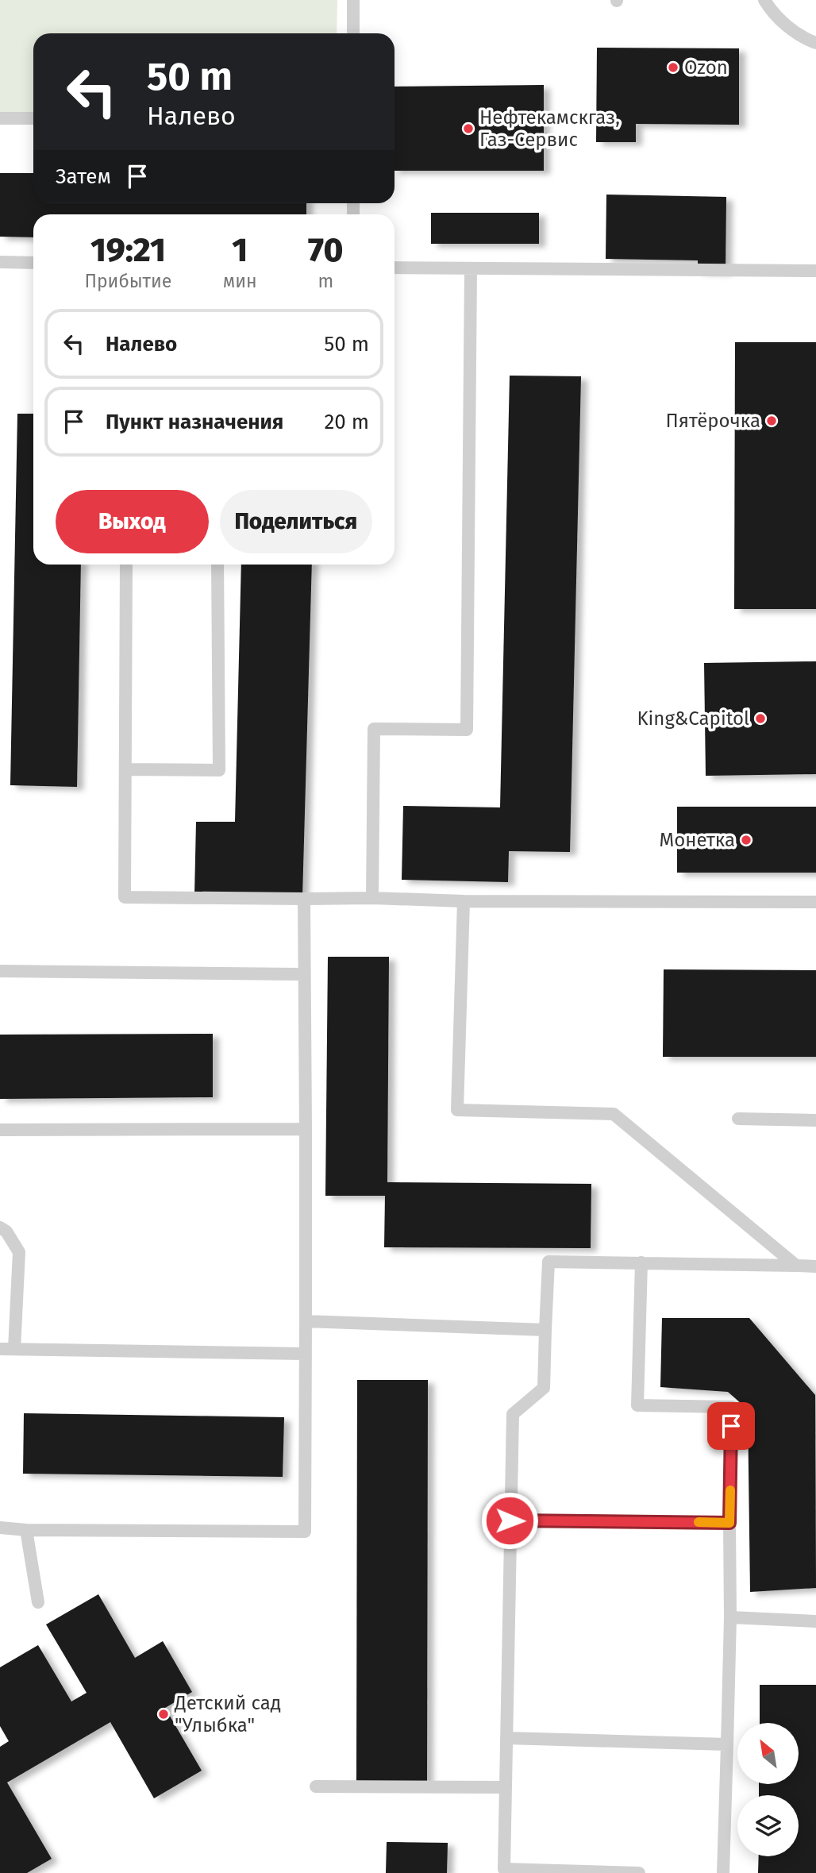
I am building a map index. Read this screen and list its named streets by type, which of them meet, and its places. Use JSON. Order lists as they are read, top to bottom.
{
  "places": [
    "Ozon",
    "Нефтекамскгаз, Газ-Сервис",
    "Пятёрочка",
    "King&Capitol",
    "Монетка",
    "Детский сад \"Улыбка\""
  ],
  "north": "top left",
  "page": {
    "turn": ["50 m", "Налево"],
    "then": "Затем",
    "eta": [
      "19:21",
      "Прибытие",
      "1",
      "мин",
      "70",
      "m"
    ],
    "list": [
      {
        "name": "Налево",
        "value": "50 m"
      },
      {
        "name": "Пункт назначения",
        "value": "20 m"
      }
    ],
    "buttons": ["Выход", "Поделиться"]
  }
}
